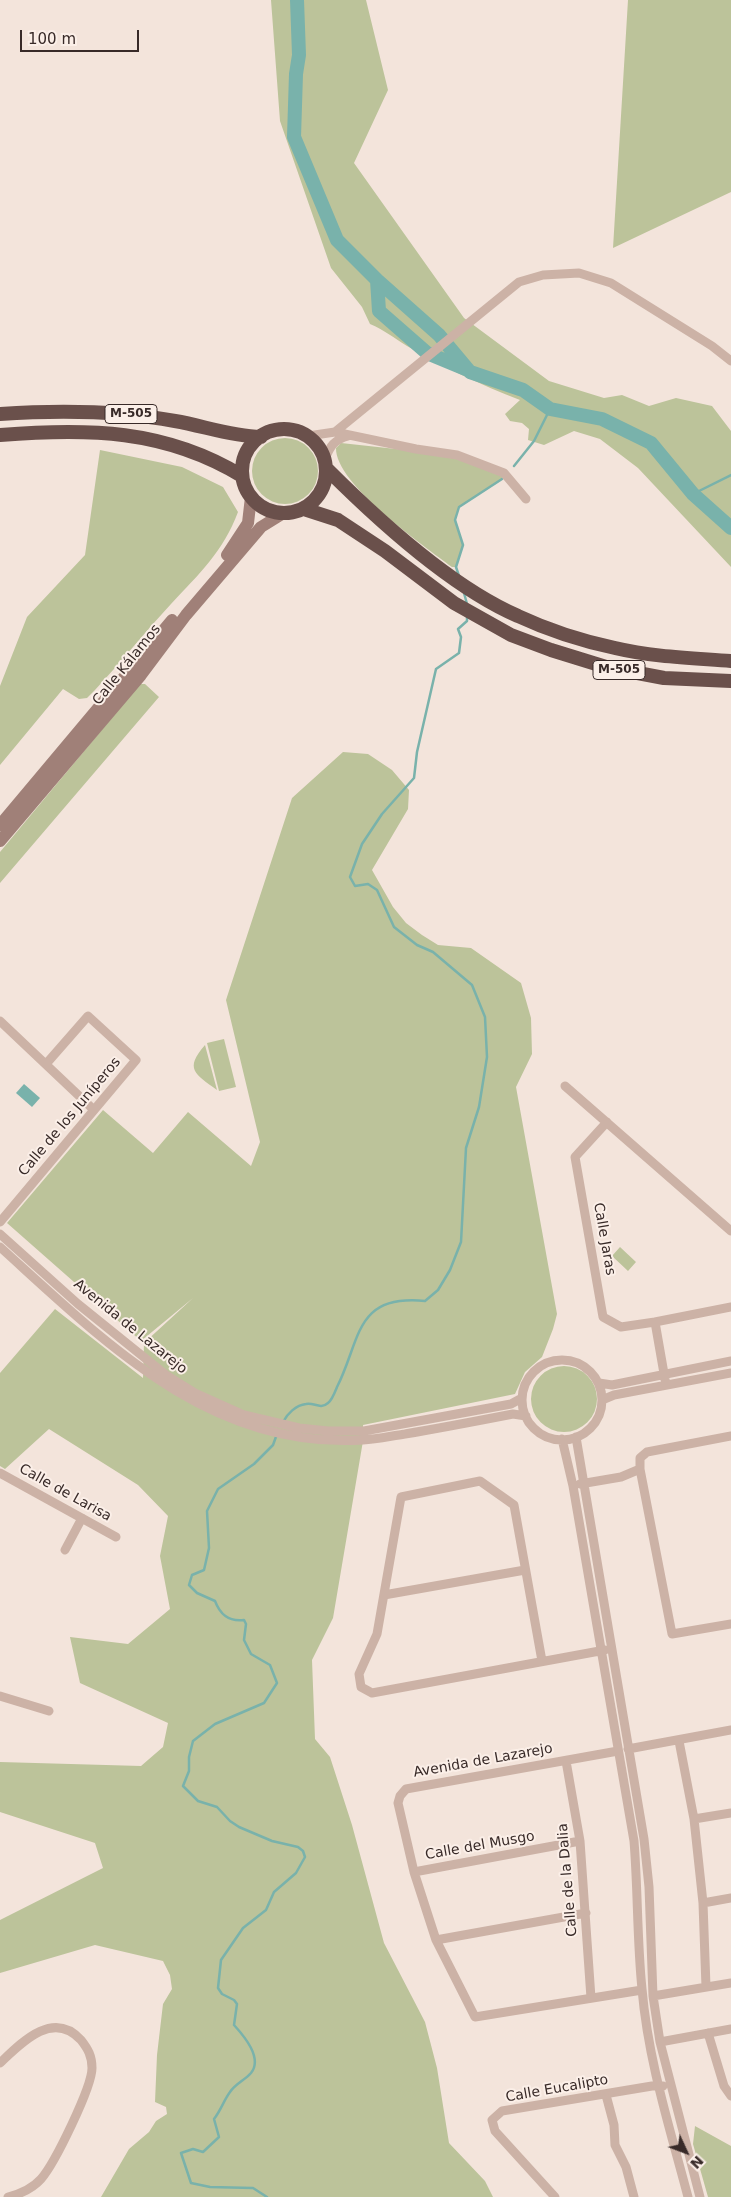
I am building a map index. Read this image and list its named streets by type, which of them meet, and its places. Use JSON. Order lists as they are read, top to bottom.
{
  "streets": {
    "highway": ["M-505"],
    "main road": ["Calle Kálamos"],
    "street": [
      "Calle de los Juníperos",
      "Calle Jaras",
      "Avenida de Lazarejo",
      "Calle de Larisa",
      "Calle del Musgo",
      "Calle de la Dalia",
      "Calle Eucalipto"
    ]
  },
  "crossings": [
    ["M-505", "Calle Kálamos"],
    ["Avenida de Lazarejo", "Calle del Musgo"],
    ["Avenida de Lazarejo", "Calle de la Dalia"],
    ["Calle del Musgo", "Calle de la Dalia"]
  ],
  "scale_bar": "100 m",
  "north": "bottom right"
}
